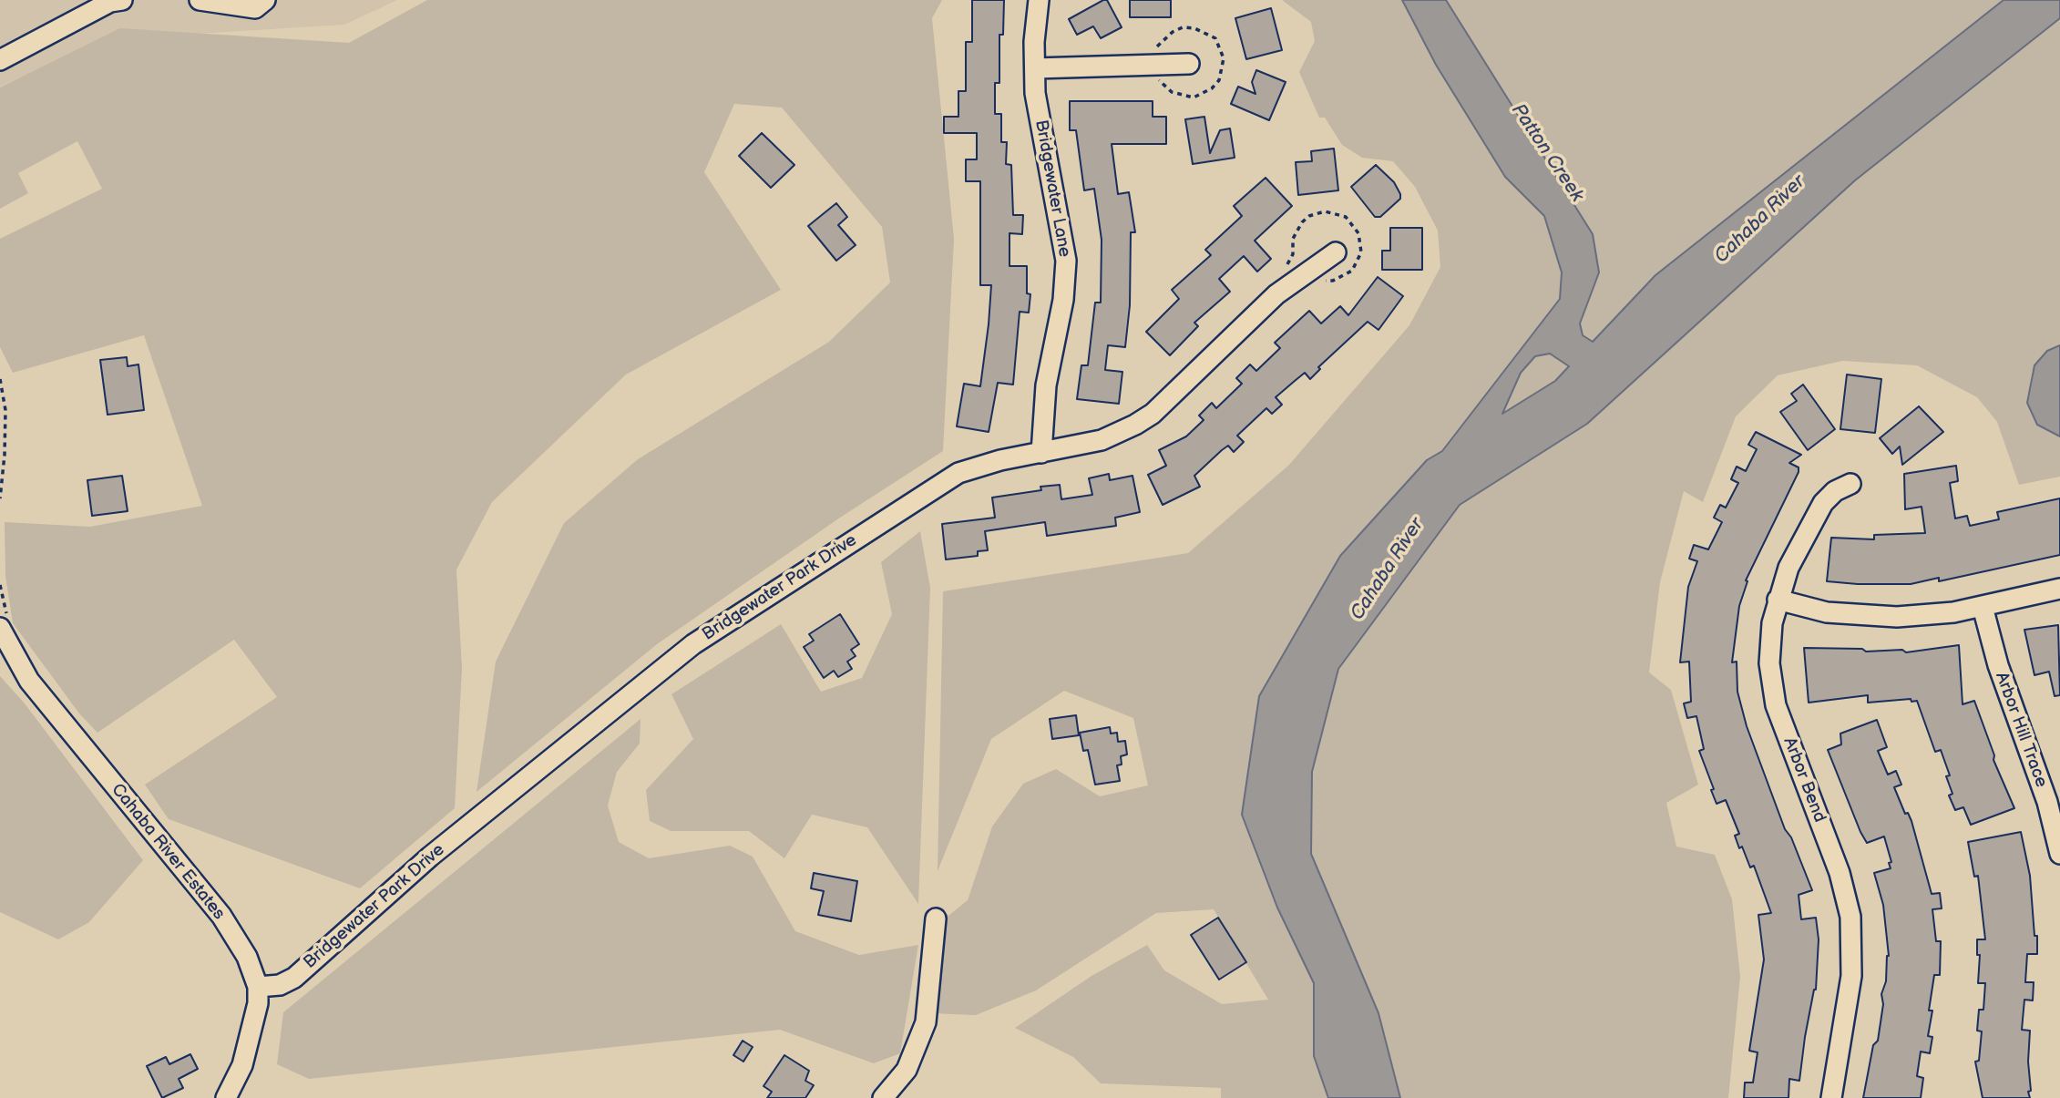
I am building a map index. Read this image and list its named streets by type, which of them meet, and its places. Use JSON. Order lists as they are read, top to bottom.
{
  "streets": {
    "street": [
      "Bridgewater Lane",
      "Bridgewater Park Drive",
      "Arbor Hill Trace",
      "Arbor Bend",
      "Cahaba River Estates"
    ]
  },
  "crossings": [
    ["Bridgewater Lane", "Bridgewater Park Drive"],
    ["Bridgewater Park Drive", "Cahaba River Estates"]
  ],
  "water": ["Patton Creek", "Cahaba River"]
}
